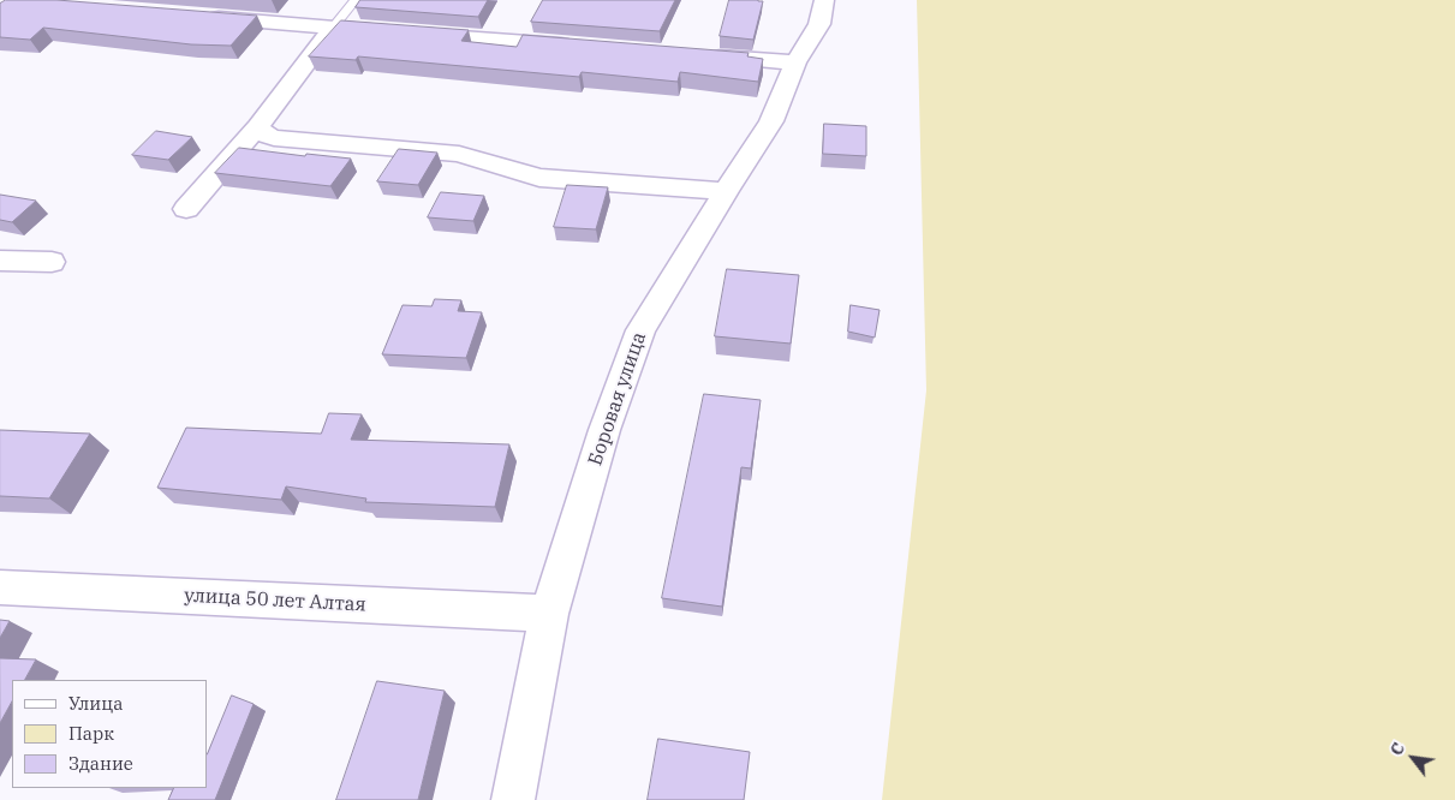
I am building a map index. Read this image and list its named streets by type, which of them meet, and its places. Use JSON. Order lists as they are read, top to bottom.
{
  "streets": {
    "street": ["Боровая улица", "улица 50 лет Алтая"]
  },
  "crossings": [
    ["Боровая улица", "улица 50 лет Алтая"]
  ],
  "legend": ["Улица", "Парк", "Здание"],
  "north": "top left"
}
